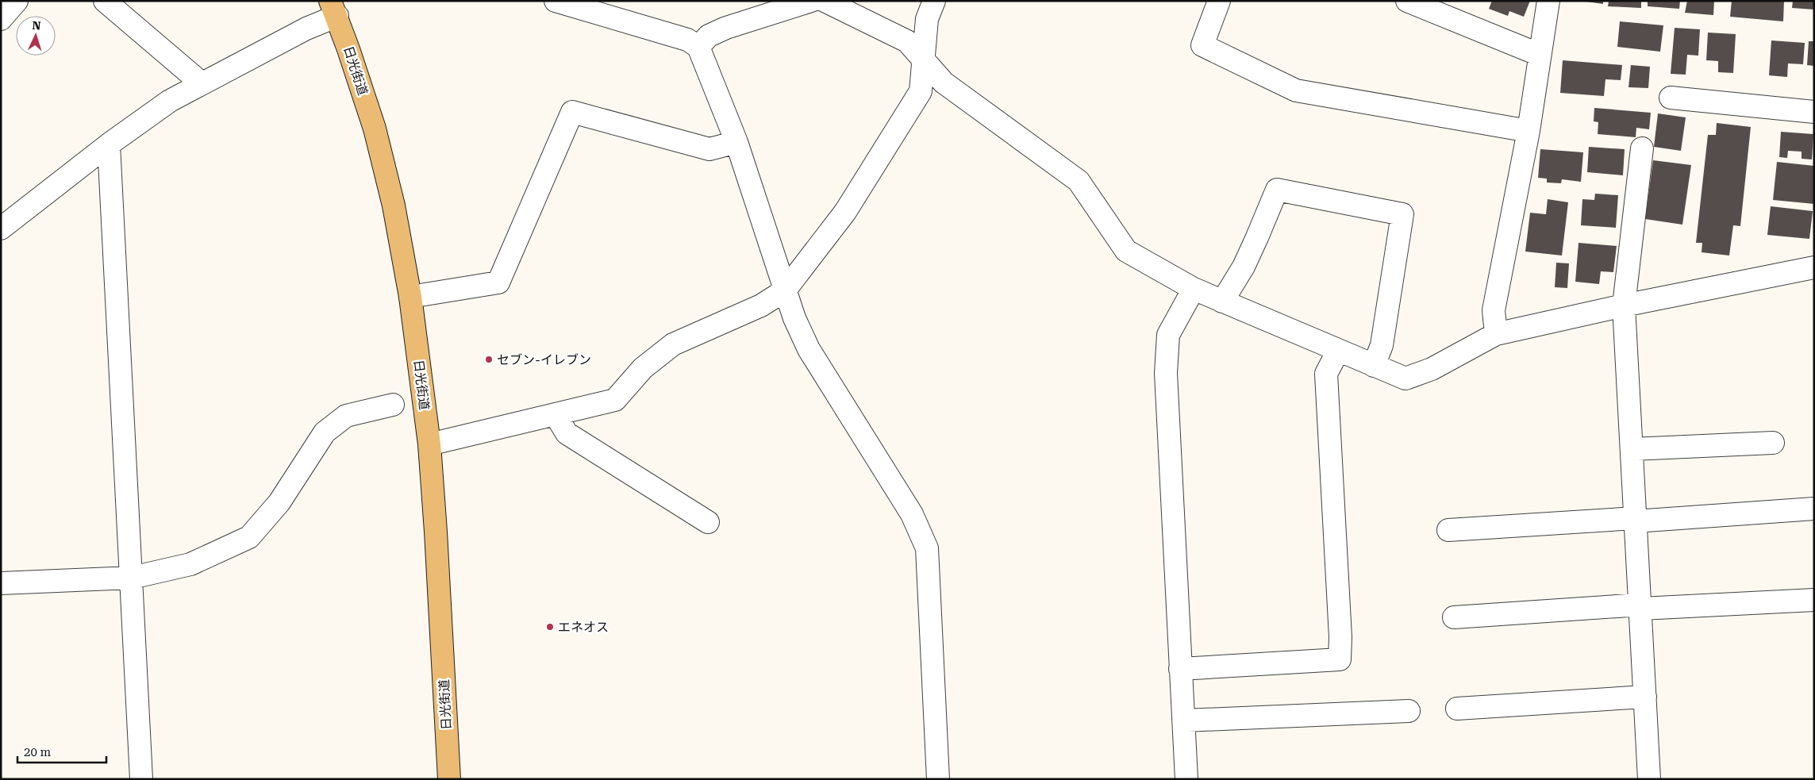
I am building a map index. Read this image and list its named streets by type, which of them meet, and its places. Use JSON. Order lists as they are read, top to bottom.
{
  "streets": {
    "main road": ["日光街道"]
  },
  "places": ["セブン-イレブン", "エネオス"],
  "scale_bar": "20 m",
  "north": "top"
}
